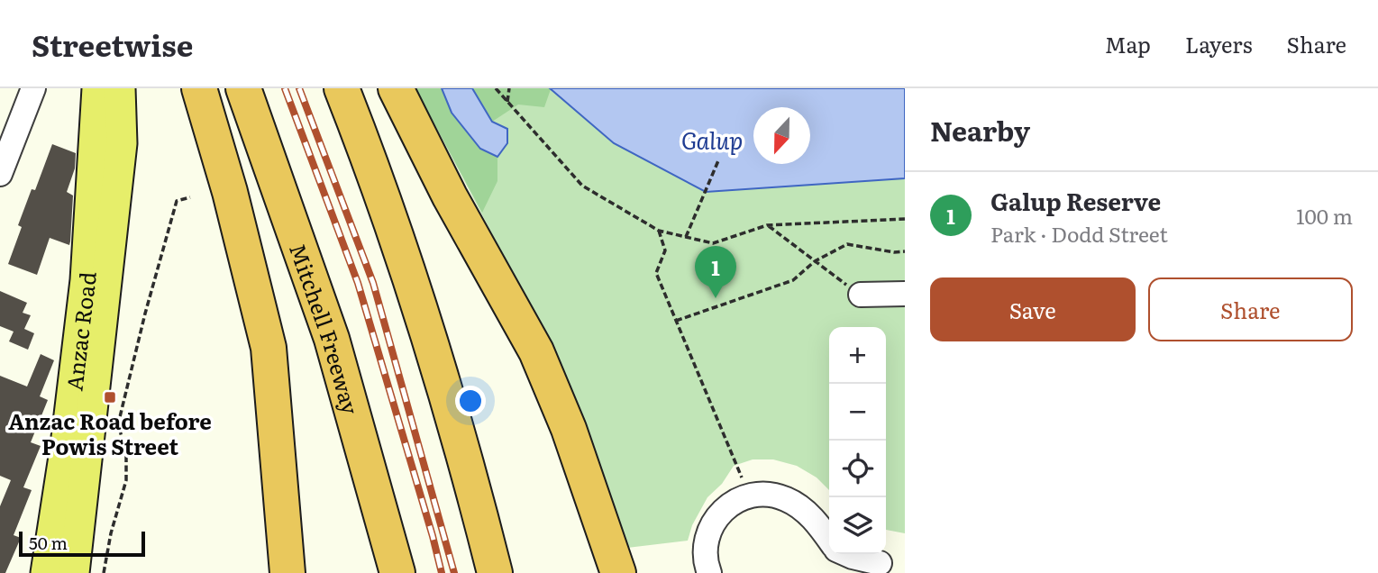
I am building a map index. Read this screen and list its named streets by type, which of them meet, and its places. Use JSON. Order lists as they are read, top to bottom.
{
  "streets": {
    "highway": ["Mitchell Freeway"],
    "main road": ["Anzac Road"]
  },
  "water": ["Galup"],
  "places": {
    "transit": ["Anzac Road before Powis Street"]
  },
  "scale_bar": "50 m",
  "north": "bottom",
  "page": {
    "header": "Streetwise",
    "nav": ["Map", "Layers", "Share"],
    "heading": "Nearby",
    "list": [
      {
        "mark": "1",
        "name": "Galup Reserve",
        "note": "Park · Dodd Street",
        "value": "100 m"
      }
    ],
    "pins": "1",
    "buttons": ["Save", "Share"],
    "map_buttons": ["+", "−"],
    "scale": "50 m"
  }
}
